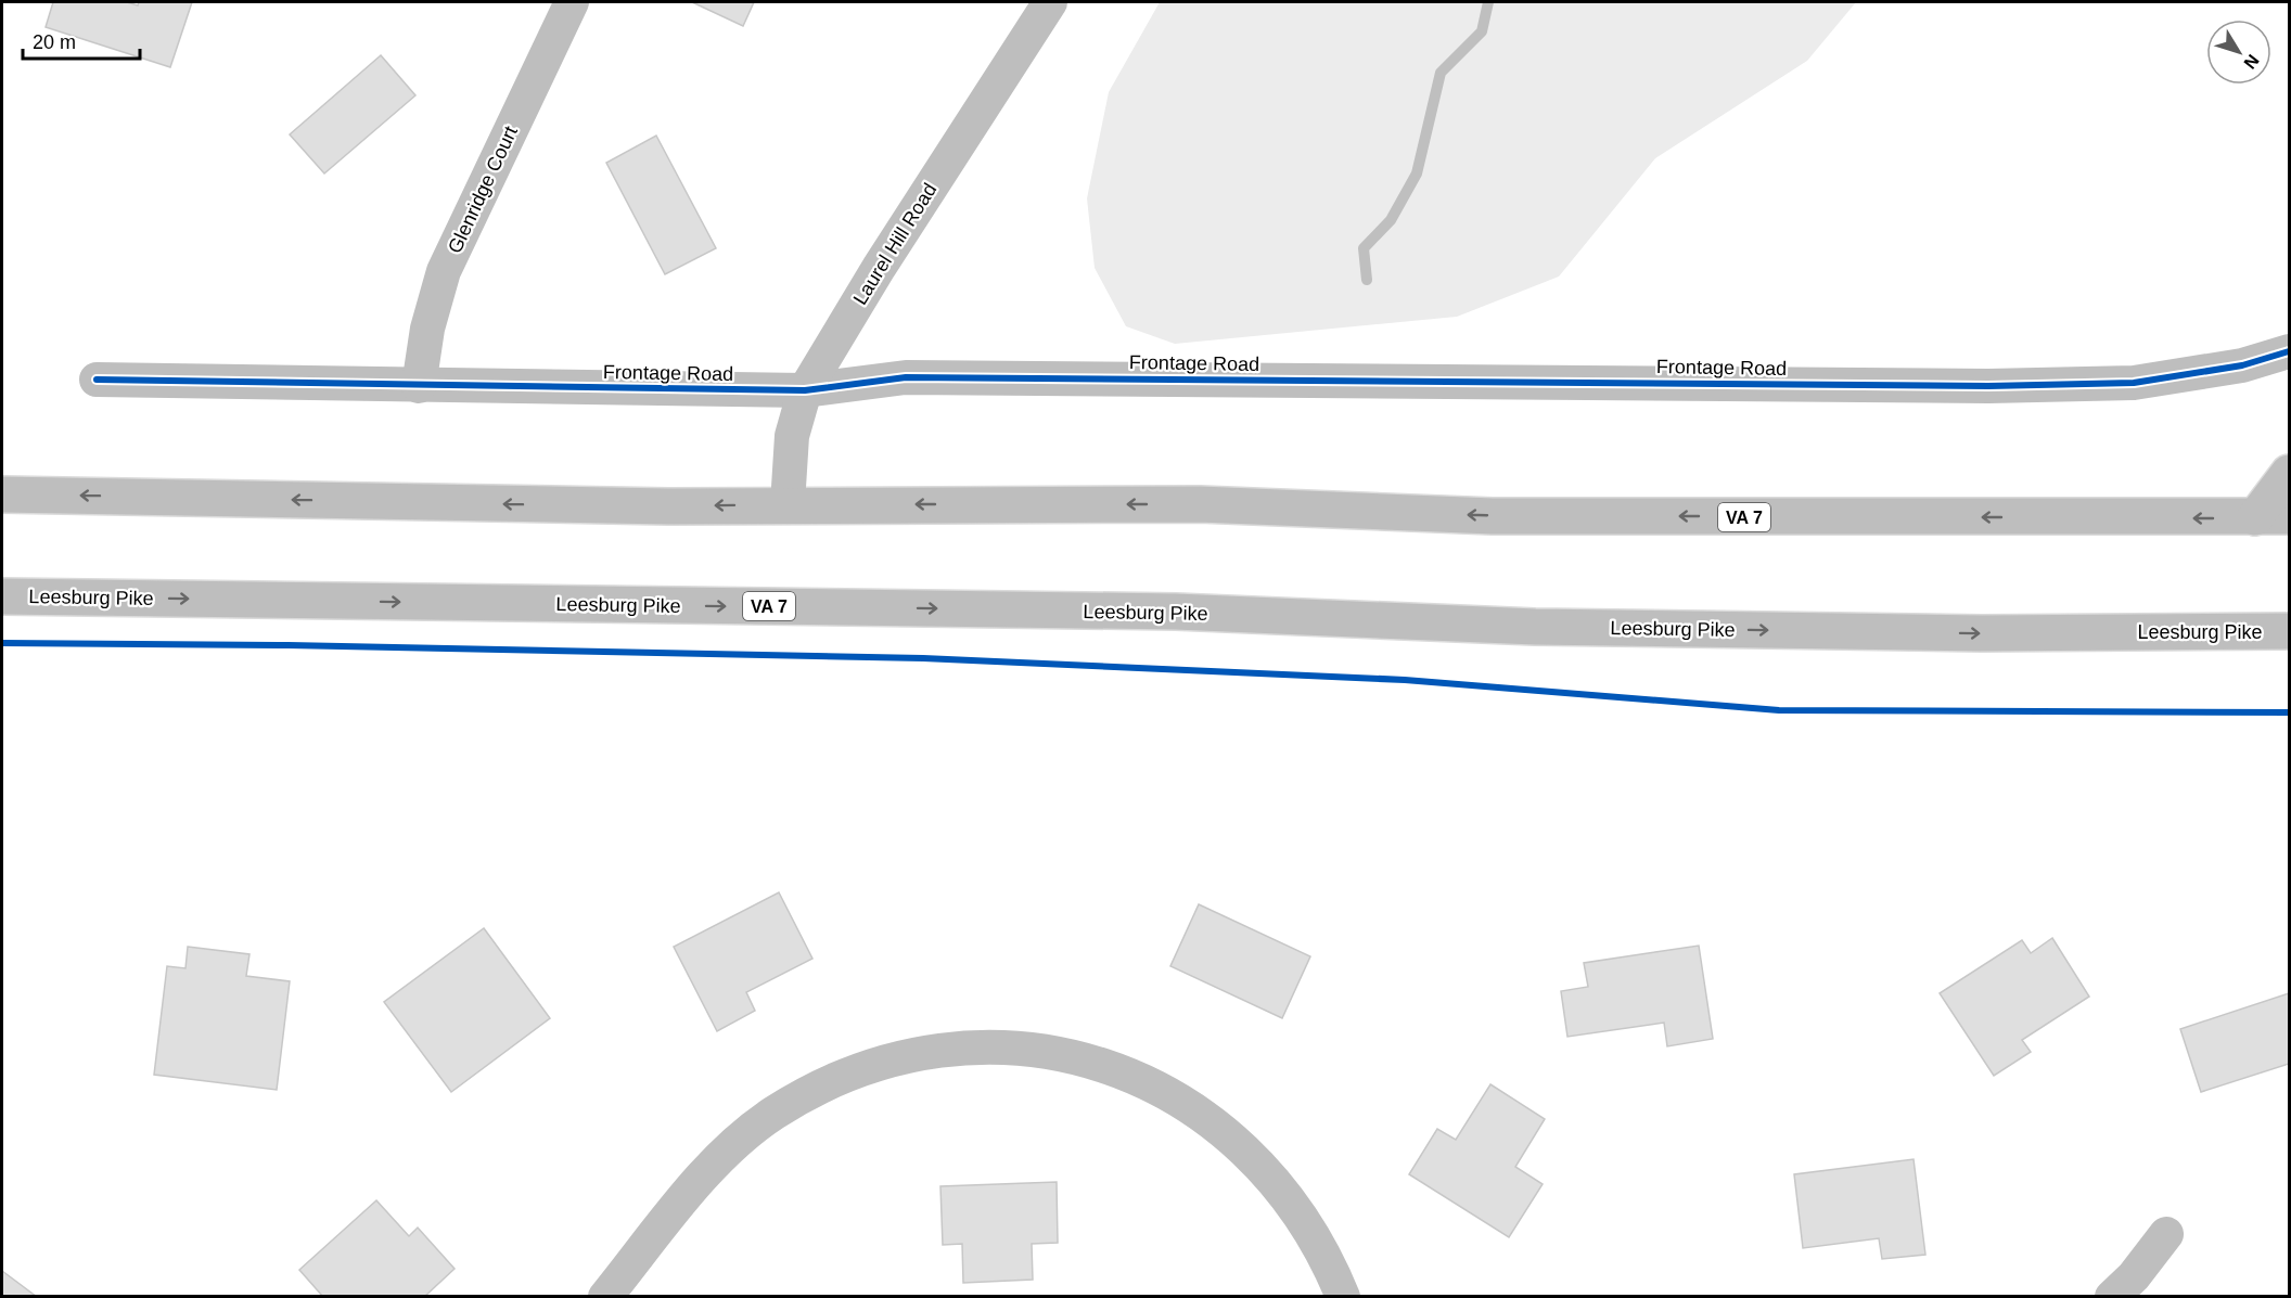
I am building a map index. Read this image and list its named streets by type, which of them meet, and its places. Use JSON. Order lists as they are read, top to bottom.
{
  "streets": {
    "highway": ["VA 7", "Leesburg Pike"],
    "street": ["Glenridge Court", "Laurel Hill Road", "Frontage Road"]
  },
  "crossings": [
    ["Glenridge Court", "Frontage Road"],
    ["Laurel Hill Road", "Frontage Road"],
    ["Laurel Hill Road", "VA 7"]
  ],
  "scale_bar": "20 m",
  "north": "bottom right"
}
